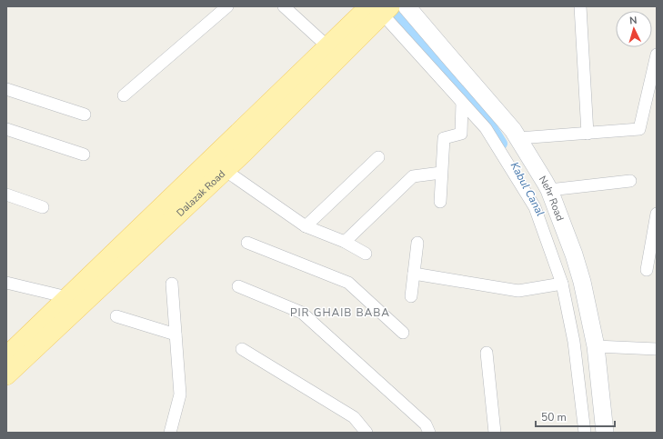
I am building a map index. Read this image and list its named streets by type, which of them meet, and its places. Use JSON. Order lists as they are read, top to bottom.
{
  "streets": {
    "main road": ["Dalazak Road", "Nehr Road"]
  },
  "districts": ["PIR GHAIB BABA"],
  "water": ["Kabul Canal"],
  "scale_bar": "50 m",
  "north": "top"
}
